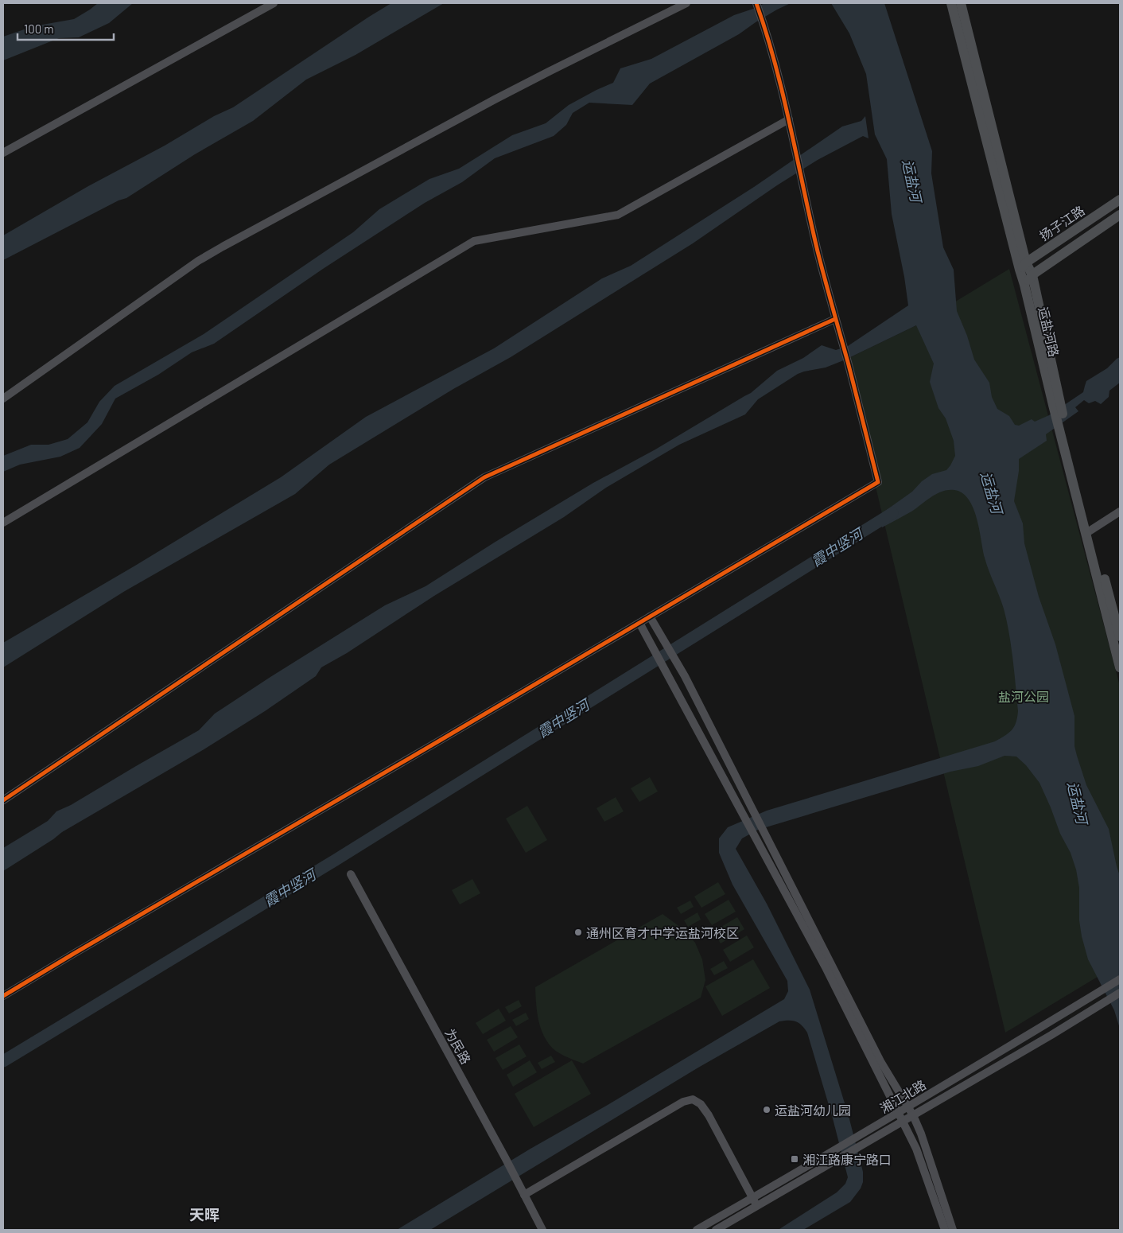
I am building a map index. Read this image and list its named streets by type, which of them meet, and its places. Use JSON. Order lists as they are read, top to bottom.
{
  "streets": {
    "main road": ["扬子江路", "运盐河路"],
    "street": ["为民路", "湘江北路"]
  },
  "crossings": [
    ["扬子江路", "运盐河路"]
  ],
  "districts": ["天晖"],
  "water": ["运盐河", "霞中竖河"],
  "parks": ["盐河公园"],
  "places": {
    "other": ["通州区育才中学运盐河校区", "运盐河幼儿园"],
    "transit": ["湘江路康宁路口"]
  },
  "scale_bar": "100 m"
}
